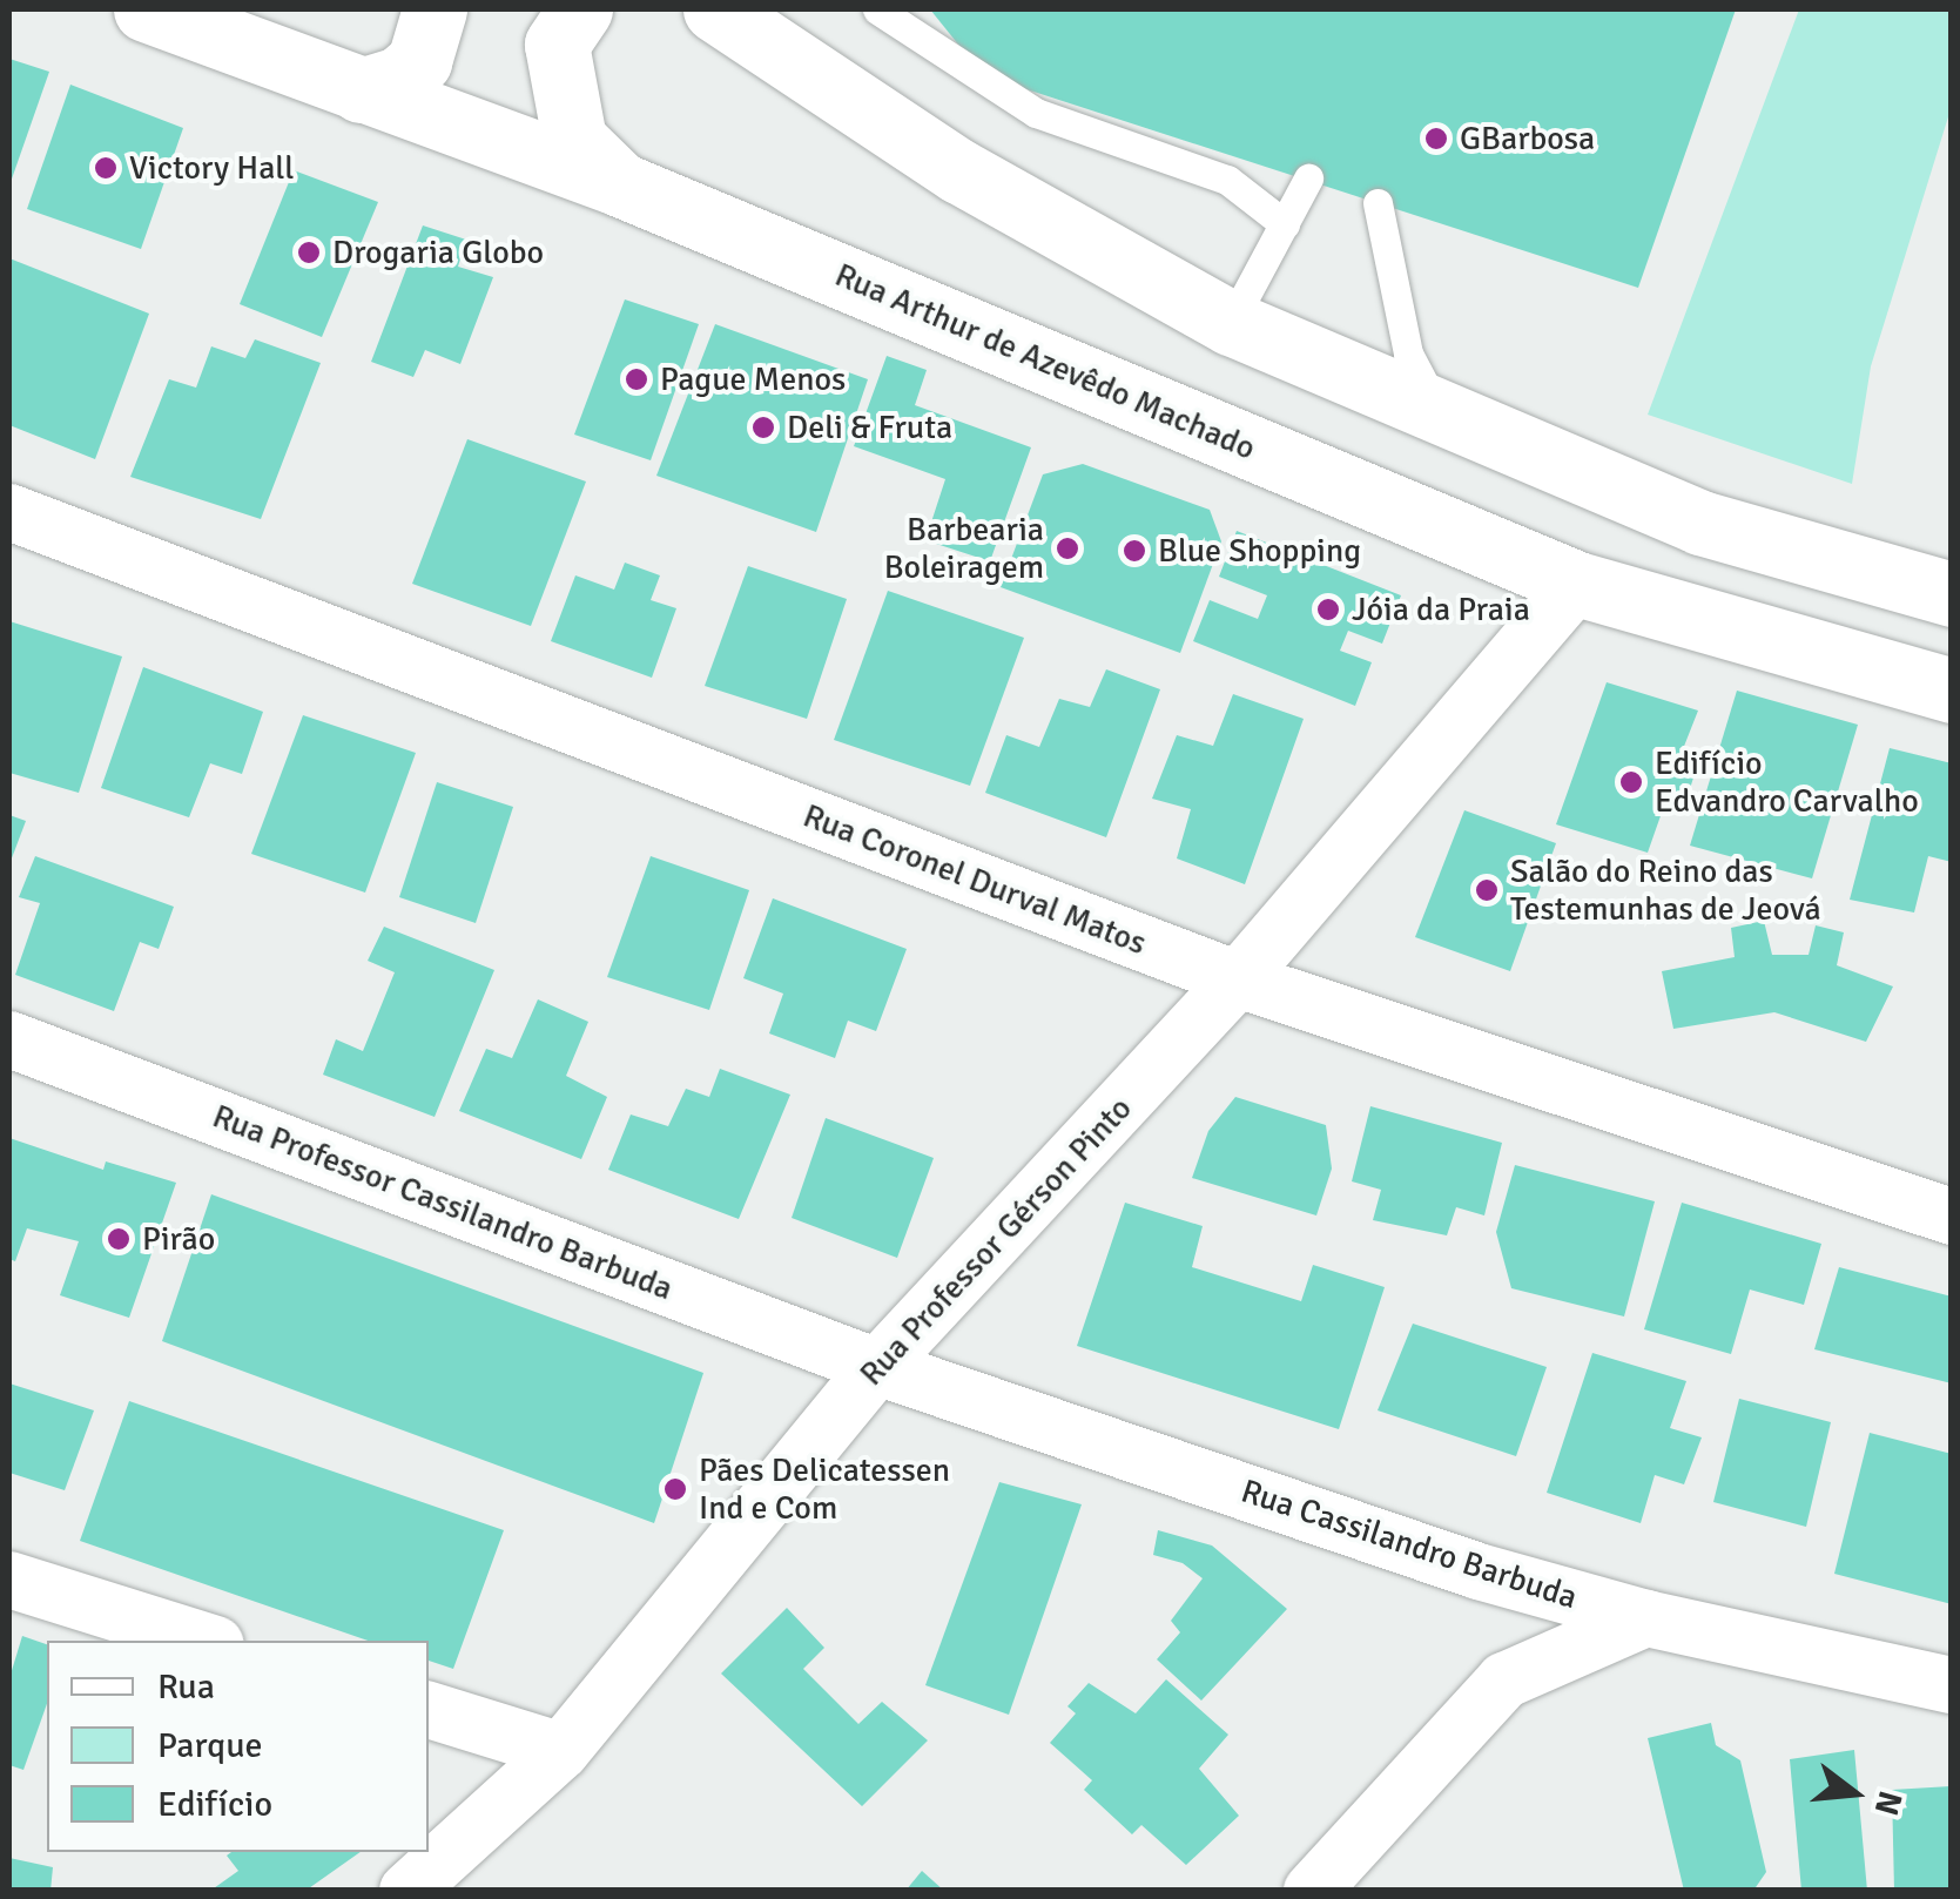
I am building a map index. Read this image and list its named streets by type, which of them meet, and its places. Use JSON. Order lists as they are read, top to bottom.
{
  "streets": {
    "street": [
      "Rua Arthur de Azevêdo Machado",
      "Rua Coronel Durval Matos",
      "Rua Professor Cassilandro Barbuda",
      "Rua Professor Gérson Pinto",
      "Rua Cassilandro Barbuda"
    ]
  },
  "crossings": [
    ["Rua Arthur de Azevêdo Machado", "Rua Professor Gérson Pinto"],
    ["Rua Coronel Durval Matos", "Rua Professor Gérson Pinto"],
    ["Rua Professor Cassilandro Barbuda", "Rua Professor Gérson Pinto"],
    ["Rua Professor Cassilandro Barbuda", "Rua Cassilandro Barbuda"],
    ["Rua Professor Gérson Pinto", "Rua Cassilandro Barbuda"]
  ],
  "places": [
    "GBarbosa",
    "Victory Hall",
    "Drogaria Globo",
    "Pague Menos",
    "Deli & Fruta",
    "Barbearia Boleiragem",
    "Blue Shopping",
    "Jóia da Praia",
    "Edifício Edvandro Carvalho",
    "Salão do Reino das Testemunhas de Jeová",
    "Pirão",
    "Pães Delicatessen Ind e Com"
  ],
  "legend": ["Rua", "Parque", "Edifício"],
  "north": "right"
}
